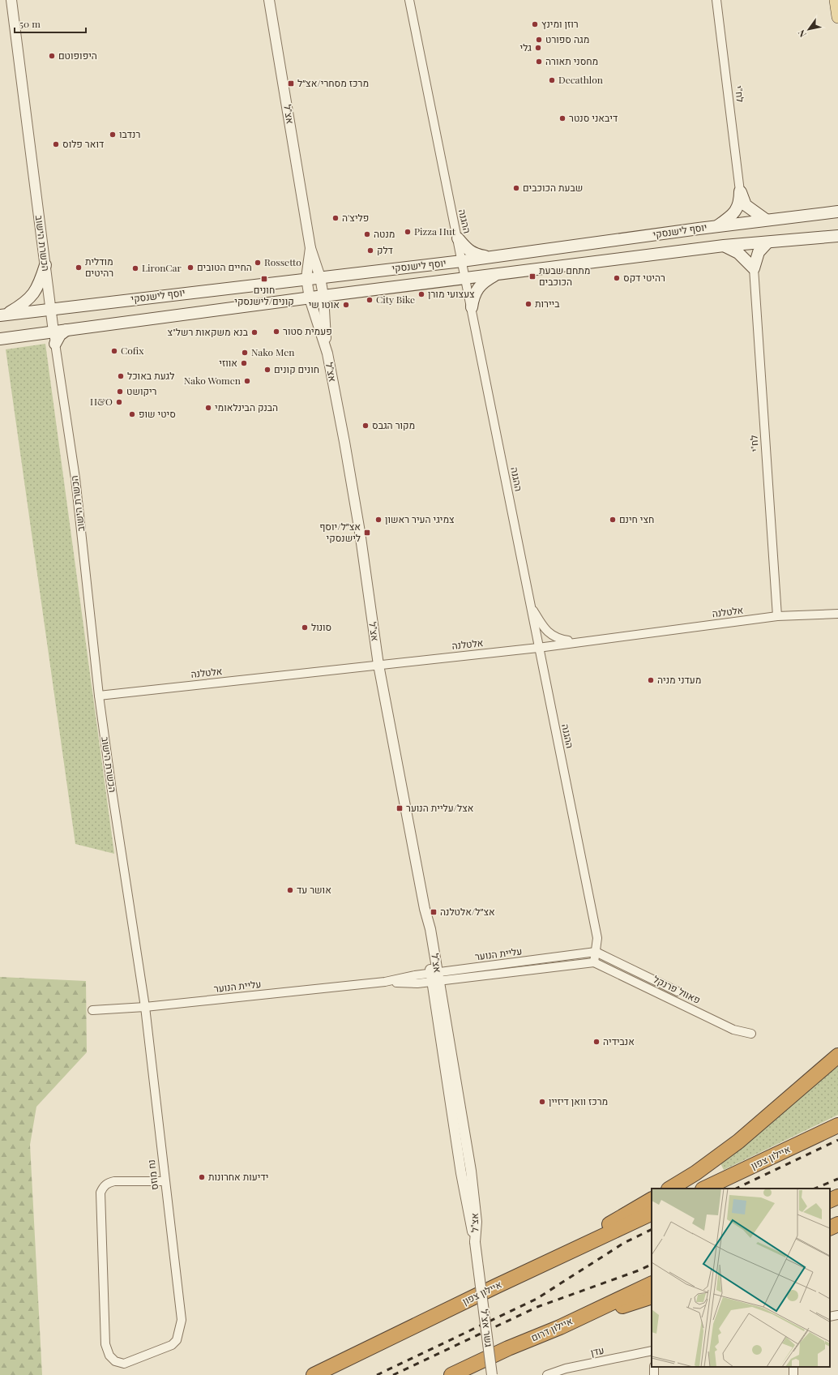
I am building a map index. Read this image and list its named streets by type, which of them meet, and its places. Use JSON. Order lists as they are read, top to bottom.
{
  "streets": {
    "highway": ["איילון צפון", "איילון דרום"],
    "main road": ["יוסף לישנסקי"],
    "street": [
      "לח\"י",
      "אצ\"ל",
      "ההגנה",
      "הכשרת הישוב",
      "אלטלנה",
      "עליית הנוער",
      "פאוול פרנקל",
      "נח מוזס",
      "גשר אצ\"ל",
      "עדן"
    ]
  },
  "crossings": [
    ["לח\"י", "אלטלנה"],
    ["אצ\"ל", "יוסף לישנסקי"],
    ["אצ\"ל", "אלטלנה"],
    ["אצ\"ל", "עליית הנוער"],
    ["אצ\"ל", "גשר אצ\"ל"],
    ["ההגנה", "יוסף לישנסקי"],
    ["ההגנה", "אלטלנה"],
    ["ההגנה", "עליית הנוער"],
    ["ההגנה", "פאוול פרנקל"],
    ["יוסף לישנסקי", "הכשרת הישוב"],
    ["הכשרת הישוב", "אלטלנה"],
    ["הכשרת הישוב", "עליית הנוער"],
    ["הכשרת הישוב", "נח מוזס"],
    ["עליית הנוער", "פאוול פרנקל"],
    ["עליית הנוער", "נח מוזס"]
  ],
  "places": {
    "other": [
      "רוזן ומינץ",
      "מגה ספורט",
      "גלי",
      "היפופוטם",
      "מחסני תאורה",
      "Decathlon",
      "דיבאני סנטר",
      "רנדבו",
      "דואר פלוס",
      "שבעת הכוכבים",
      "פליצ'ה",
      "Pizza Hut",
      "מנטה",
      "דלק",
      "Rossetto",
      "מודלית רהיטים",
      "החיים הטובים",
      "LironCar",
      "רהיטי דקס",
      "צעצועי מורן",
      "City Bike",
      "ביירות",
      "אוטו שי",
      "פעמית סטור",
      "בנא משקאות רשל\"צ",
      "Cofix",
      "Nako Men",
      "אווזי",
      "חונים קונים",
      "לגעת באוכל",
      "Nako Women",
      "ריקושט",
      "H&O",
      "הבנק הבינלאומי",
      "סיטי שופ",
      "מקור הגבס",
      "צמיגי העיר ראשון",
      "חצי חינם",
      "סונול",
      "מעדני מניה",
      "אושר עד",
      "אנבידיה",
      "מרכז וואן דיזיין",
      "ידיעות אחרונות"
    ],
    "transit": [
      "מרכז מסחרי/אצ״ל",
      "מתחם שבעת הכוכבים",
      "חונים קונים/לישנסקי",
      "אצ״ל/יוסף לישנסקי",
      "אצל/עליית הנוער",
      "אצ״ל/אלטלנה"
    ]
  },
  "scale_bar": "50 m",
  "north": "bottom left"
}
